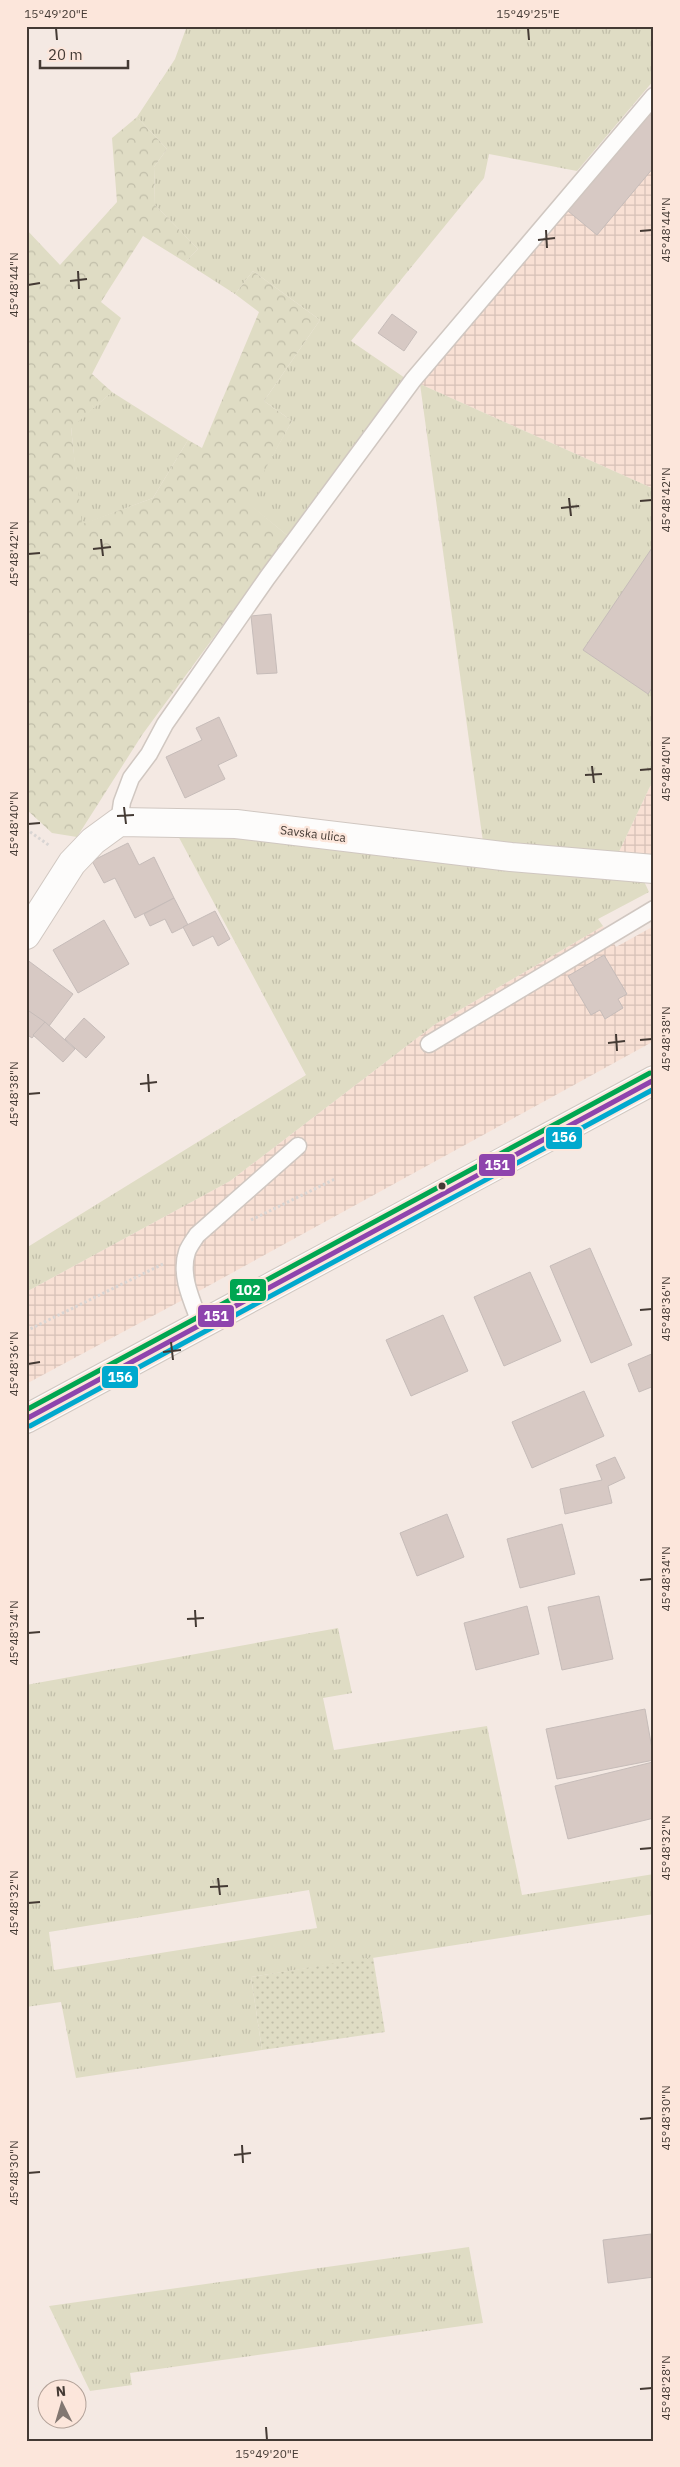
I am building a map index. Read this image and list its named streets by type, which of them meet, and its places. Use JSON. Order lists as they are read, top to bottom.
{
  "streets": {
    "main road": ["Savska ulica"]
  },
  "lines": ["transit line 102", "transit line 151", "transit line 156"],
  "scale_bar": "20 m",
  "north": "top",
  "coordinates": [
    "15°49'20\"E",
    "15°49'25\"E",
    "45°48'44\"N",
    "45°48'42\"N",
    "45°48'40\"N",
    "45°48'38\"N",
    "45°48'36\"N",
    "45°48'34\"N",
    "45°48'32\"N",
    "45°48'30\"N",
    "45°48'28\"N"
  ]
}
